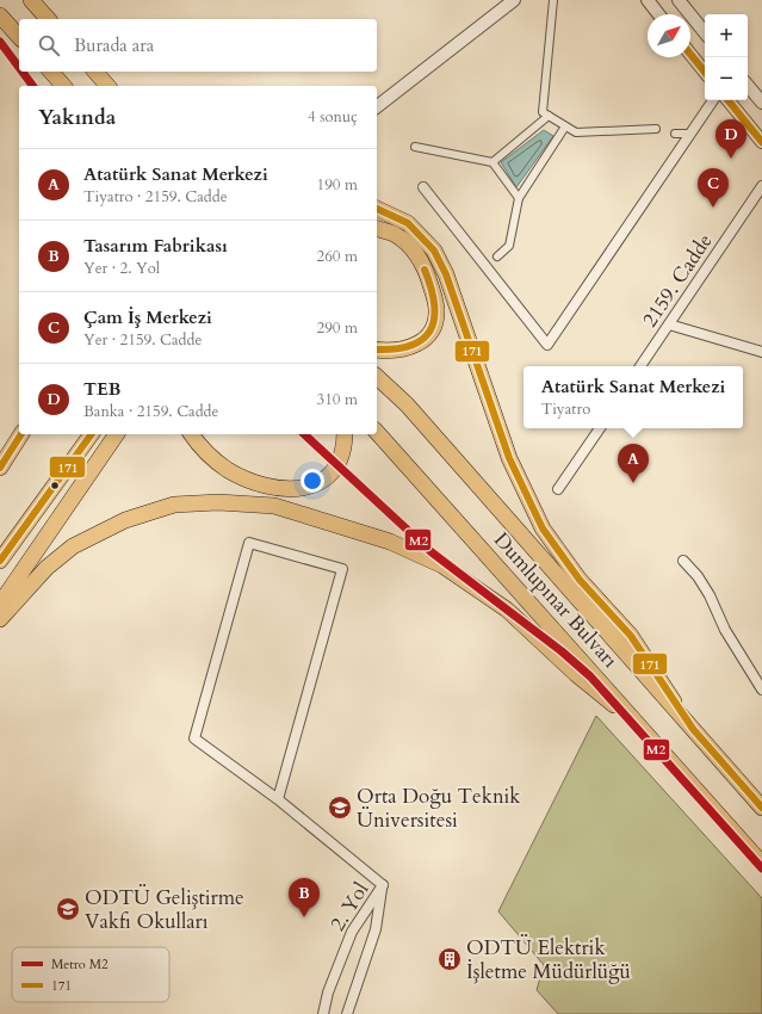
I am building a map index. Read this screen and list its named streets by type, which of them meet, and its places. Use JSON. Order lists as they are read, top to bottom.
{
  "streets": {
    "main road": ["Dumlupınar Bulvarı"],
    "street": ["2159. Cadde", "2. Yol"]
  },
  "places": {
    "school or university": ["Orta Doğu Teknik Üniversitesi", "ODTÜ Geliştirme Vakfı Okulları"],
    "building": ["ODTÜ Elektrik İşletme Müdürlüğü"]
  },
  "lines": ["metro line M2", "transit line 171"],
  "legend": ["Metro M2", "171"],
  "north": "top right",
  "page": {
    "map_buttons": ["+", "−"],
    "search": "Burada ara",
    "heading": ["Yakında", "4 sonuç"],
    "pins": [
      "D",
      "C",
      "A",
      "B"
    ],
    "list": [
      {
        "mark": "A",
        "name": "Atatürk Sanat Merkezi",
        "note": "Tiyatro · 2159. Cadde",
        "value": "190 m"
      },
      {
        "mark": "B",
        "name": "Tasarım Fabrikası",
        "note": "Yer · 2. Yol",
        "value": "260 m"
      },
      {
        "mark": "C",
        "name": "Çam İş Merkezi",
        "note": "Yer · 2159. Cadde",
        "value": "290 m"
      },
      {
        "mark": "D",
        "name": "TEB",
        "note": "Banka · 2159. Cadde",
        "value": "310 m"
      }
    ],
    "popup": ["Atatürk Sanat Merkezi", "Tiyatro"]
  }
}
